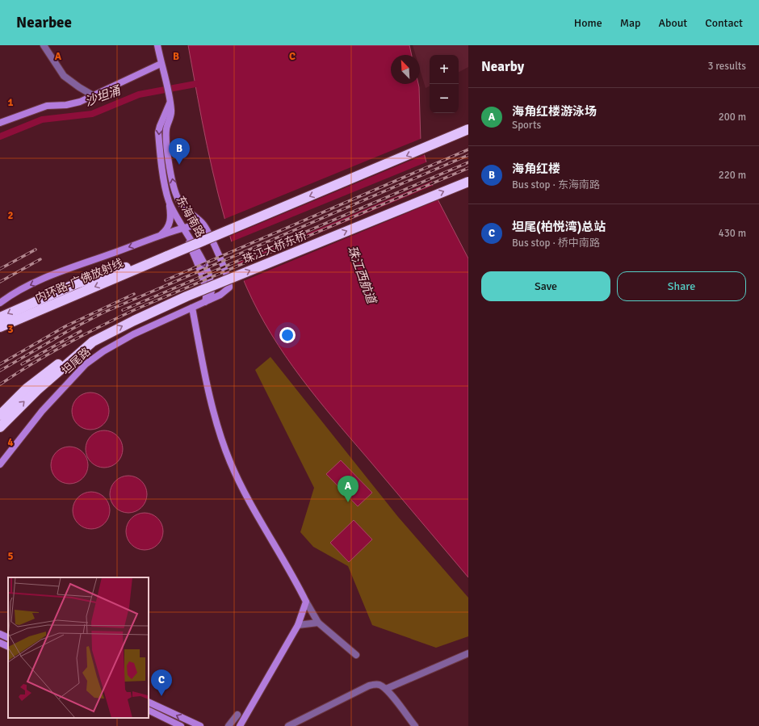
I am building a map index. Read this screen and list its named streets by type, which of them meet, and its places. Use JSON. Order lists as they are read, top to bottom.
{
  "streets": {
    "highway": ["珠江大桥东桥", "内环路-广佛放射线"],
    "street": ["东海南路", "坦尾路"]
  },
  "crossings": [
    ["东海南路", "坦尾路"]
  ],
  "water": ["沙坦涌", "珠江西航道"],
  "north": "top left",
  "page": {
    "header": "Nearbee",
    "nav": [
      "Home",
      "Map",
      "About",
      "Contact"
    ],
    "heading": ["Nearby", "3 results"],
    "map_buttons": ["+", "−"],
    "list": [
      {
        "mark": "A",
        "name": "海角红楼游泳场",
        "note": "Sports",
        "value": "200 m"
      },
      {
        "mark": "B",
        "name": "海角红楼",
        "note": "Bus stop · 东海南路",
        "value": "220 m"
      },
      {
        "mark": "C",
        "name": "坦尾(柏悦湾)总站",
        "note": "Bus stop · 桥中南路",
        "value": "430 m"
      }
    ],
    "pins": ["B", "A", "C"],
    "buttons": ["Save", "Share"]
  },
  "grid": {
    "columns": ["A", "B", "C"],
    "rows": [
      "1",
      "2",
      "3",
      "4",
      "5"
    ]
  }
}
